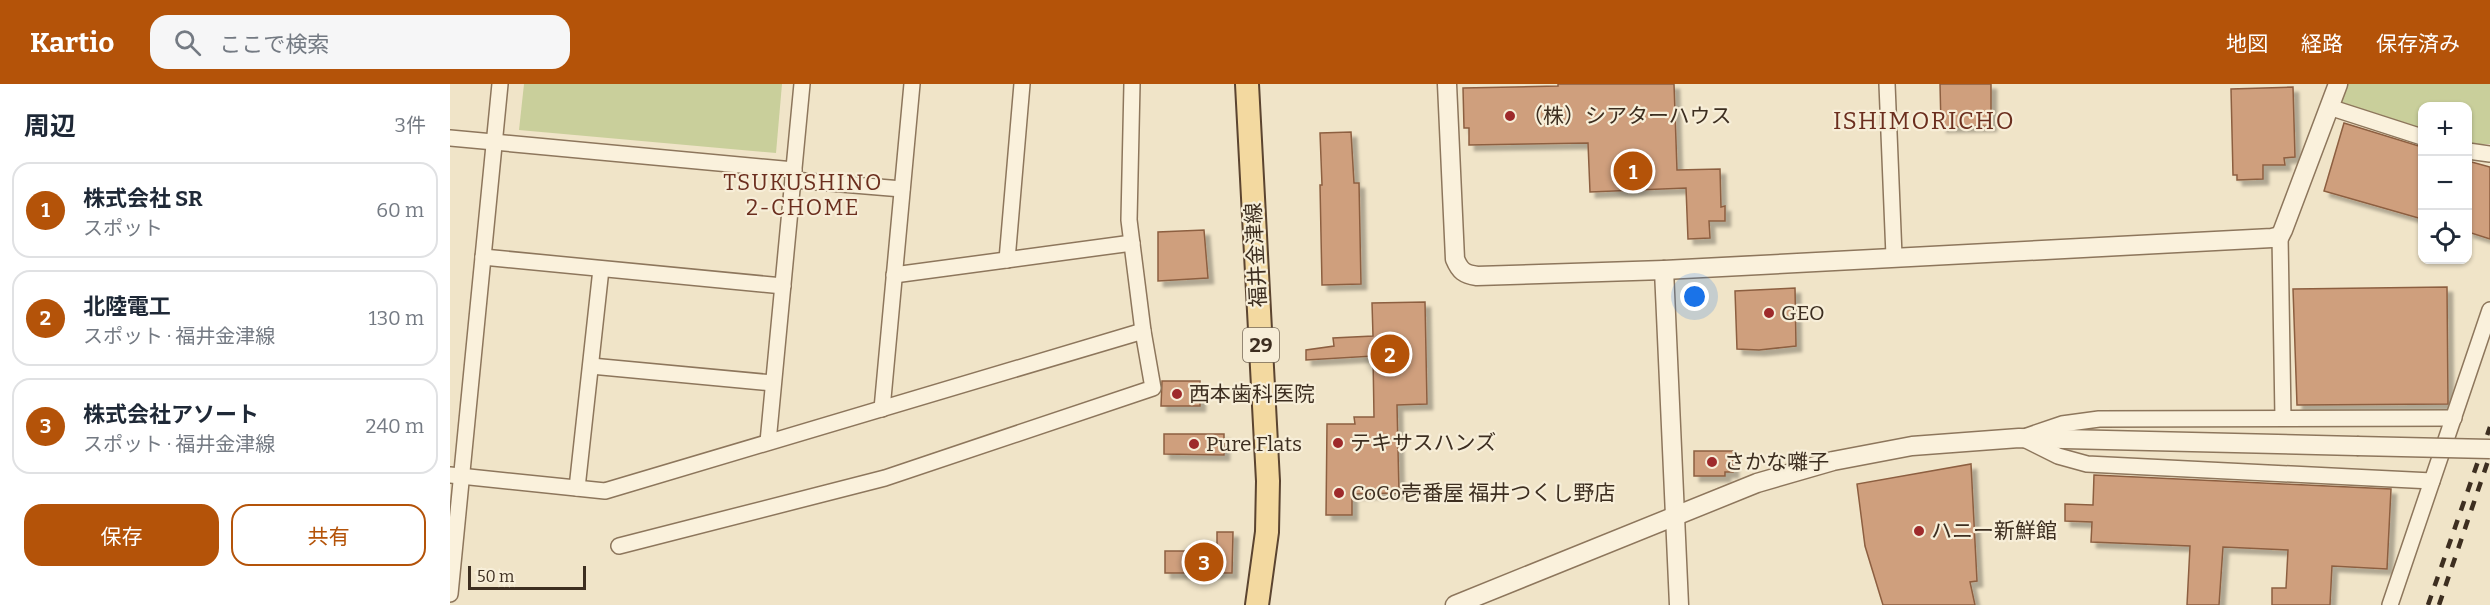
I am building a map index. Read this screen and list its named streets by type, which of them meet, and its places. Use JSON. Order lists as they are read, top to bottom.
{
  "streets": {
    "main road": ["福井金津線", "29"]
  },
  "districts": ["ISHIMORICHO", "TSUKUSHINO 2-CHOME"],
  "places": [
    "（株）シアターハウス",
    "GEO",
    "西本歯科医院",
    "テキサスハンズ",
    "Pure Flats",
    "さかな囃子",
    "CoCo壱番屋 福井つくし野店",
    "ハニー新鮮館"
  ],
  "scale_bar": "50 m",
  "page": {
    "header": "Kartio",
    "search": "ここで検索",
    "nav": ["地図", "経路", "保存済み"],
    "heading": ["周辺", "3件"],
    "map_buttons": ["+", "−"],
    "pins": ["1", "2", "3"],
    "list": [
      {
        "mark": "1",
        "name": "株式会社 SR",
        "note": "スポット",
        "value": "60 m"
      },
      {
        "mark": "2",
        "name": "北陸電工",
        "note": "スポット · 福井金津線",
        "value": "130 m"
      },
      {
        "mark": "3",
        "name": "株式会社アソート",
        "note": "スポット · 福井金津線",
        "value": "240 m"
      }
    ],
    "buttons": ["保存", "共有"],
    "scale": "50 m"
  }
}
